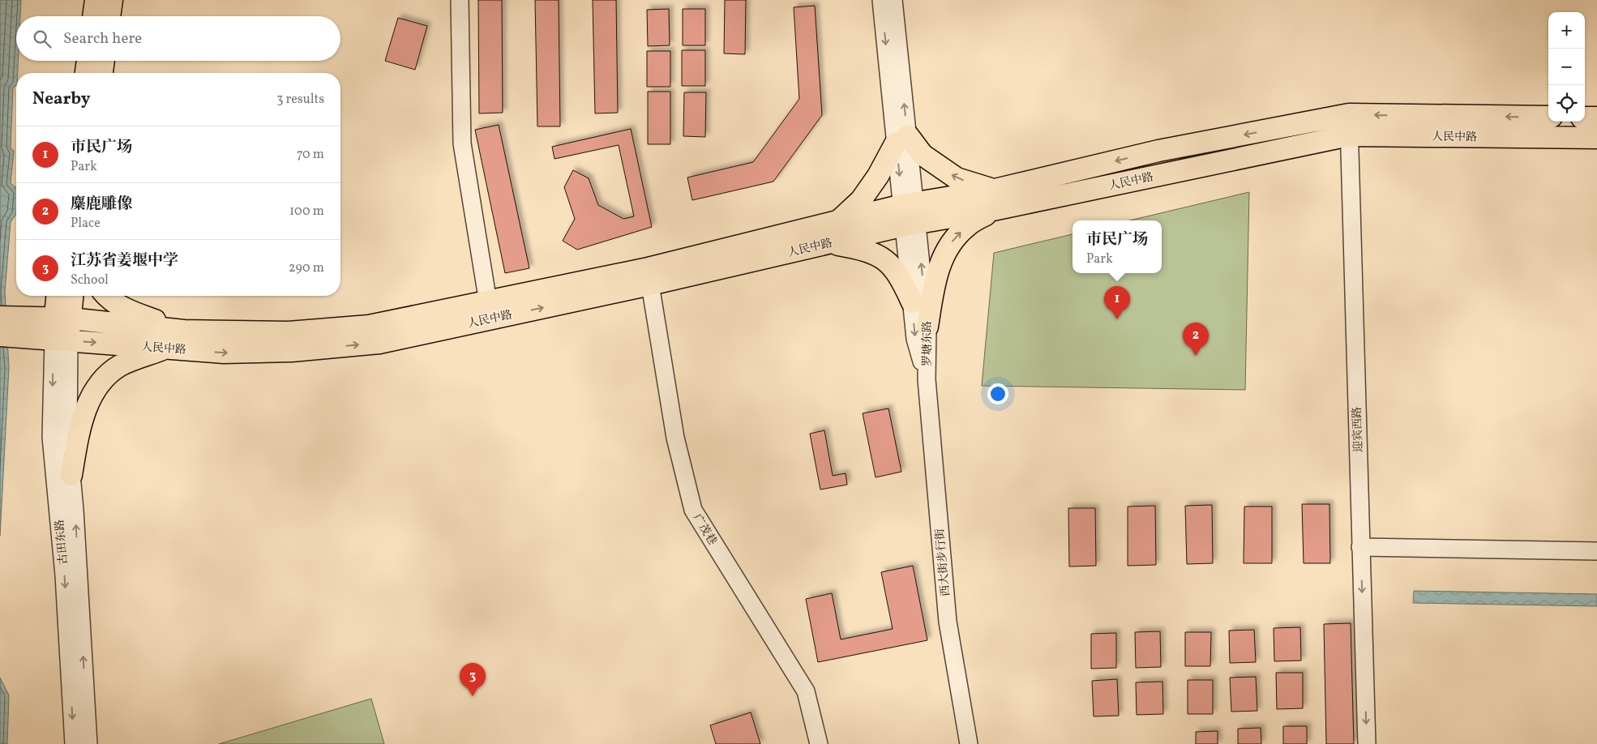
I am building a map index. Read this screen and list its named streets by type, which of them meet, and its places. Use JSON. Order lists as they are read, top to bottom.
{
  "streets": {
    "main road": ["人民中路"],
    "street": [
      "罗塘东路",
      "迎宾西路",
      "广茂巷",
      "古田东路",
      "西大街步行街"
    ]
  },
  "crossings": [
    ["人民中路", "罗塘东路"],
    ["人民中路", "迎宾西路"],
    ["人民中路", "广茂巷"],
    ["人民中路", "古田东路"],
    ["罗塘东路", "西大街步行街"]
  ],
  "page": {
    "map_buttons": ["+", "−"],
    "search": "Search here",
    "heading": ["Nearby", "3 results"],
    "list": [
      {
        "mark": "1",
        "name": "市民广场",
        "note": "Park",
        "value": "70 m"
      },
      {
        "mark": "2",
        "name": "麋鹿雕像",
        "note": "Place",
        "value": "100 m"
      },
      {
        "mark": "3",
        "name": "江苏省姜堰中学",
        "note": "School",
        "value": "290 m"
      }
    ],
    "popup": ["市民广场", "Park"],
    "pins": ["1", "2", "3"]
  }
}
